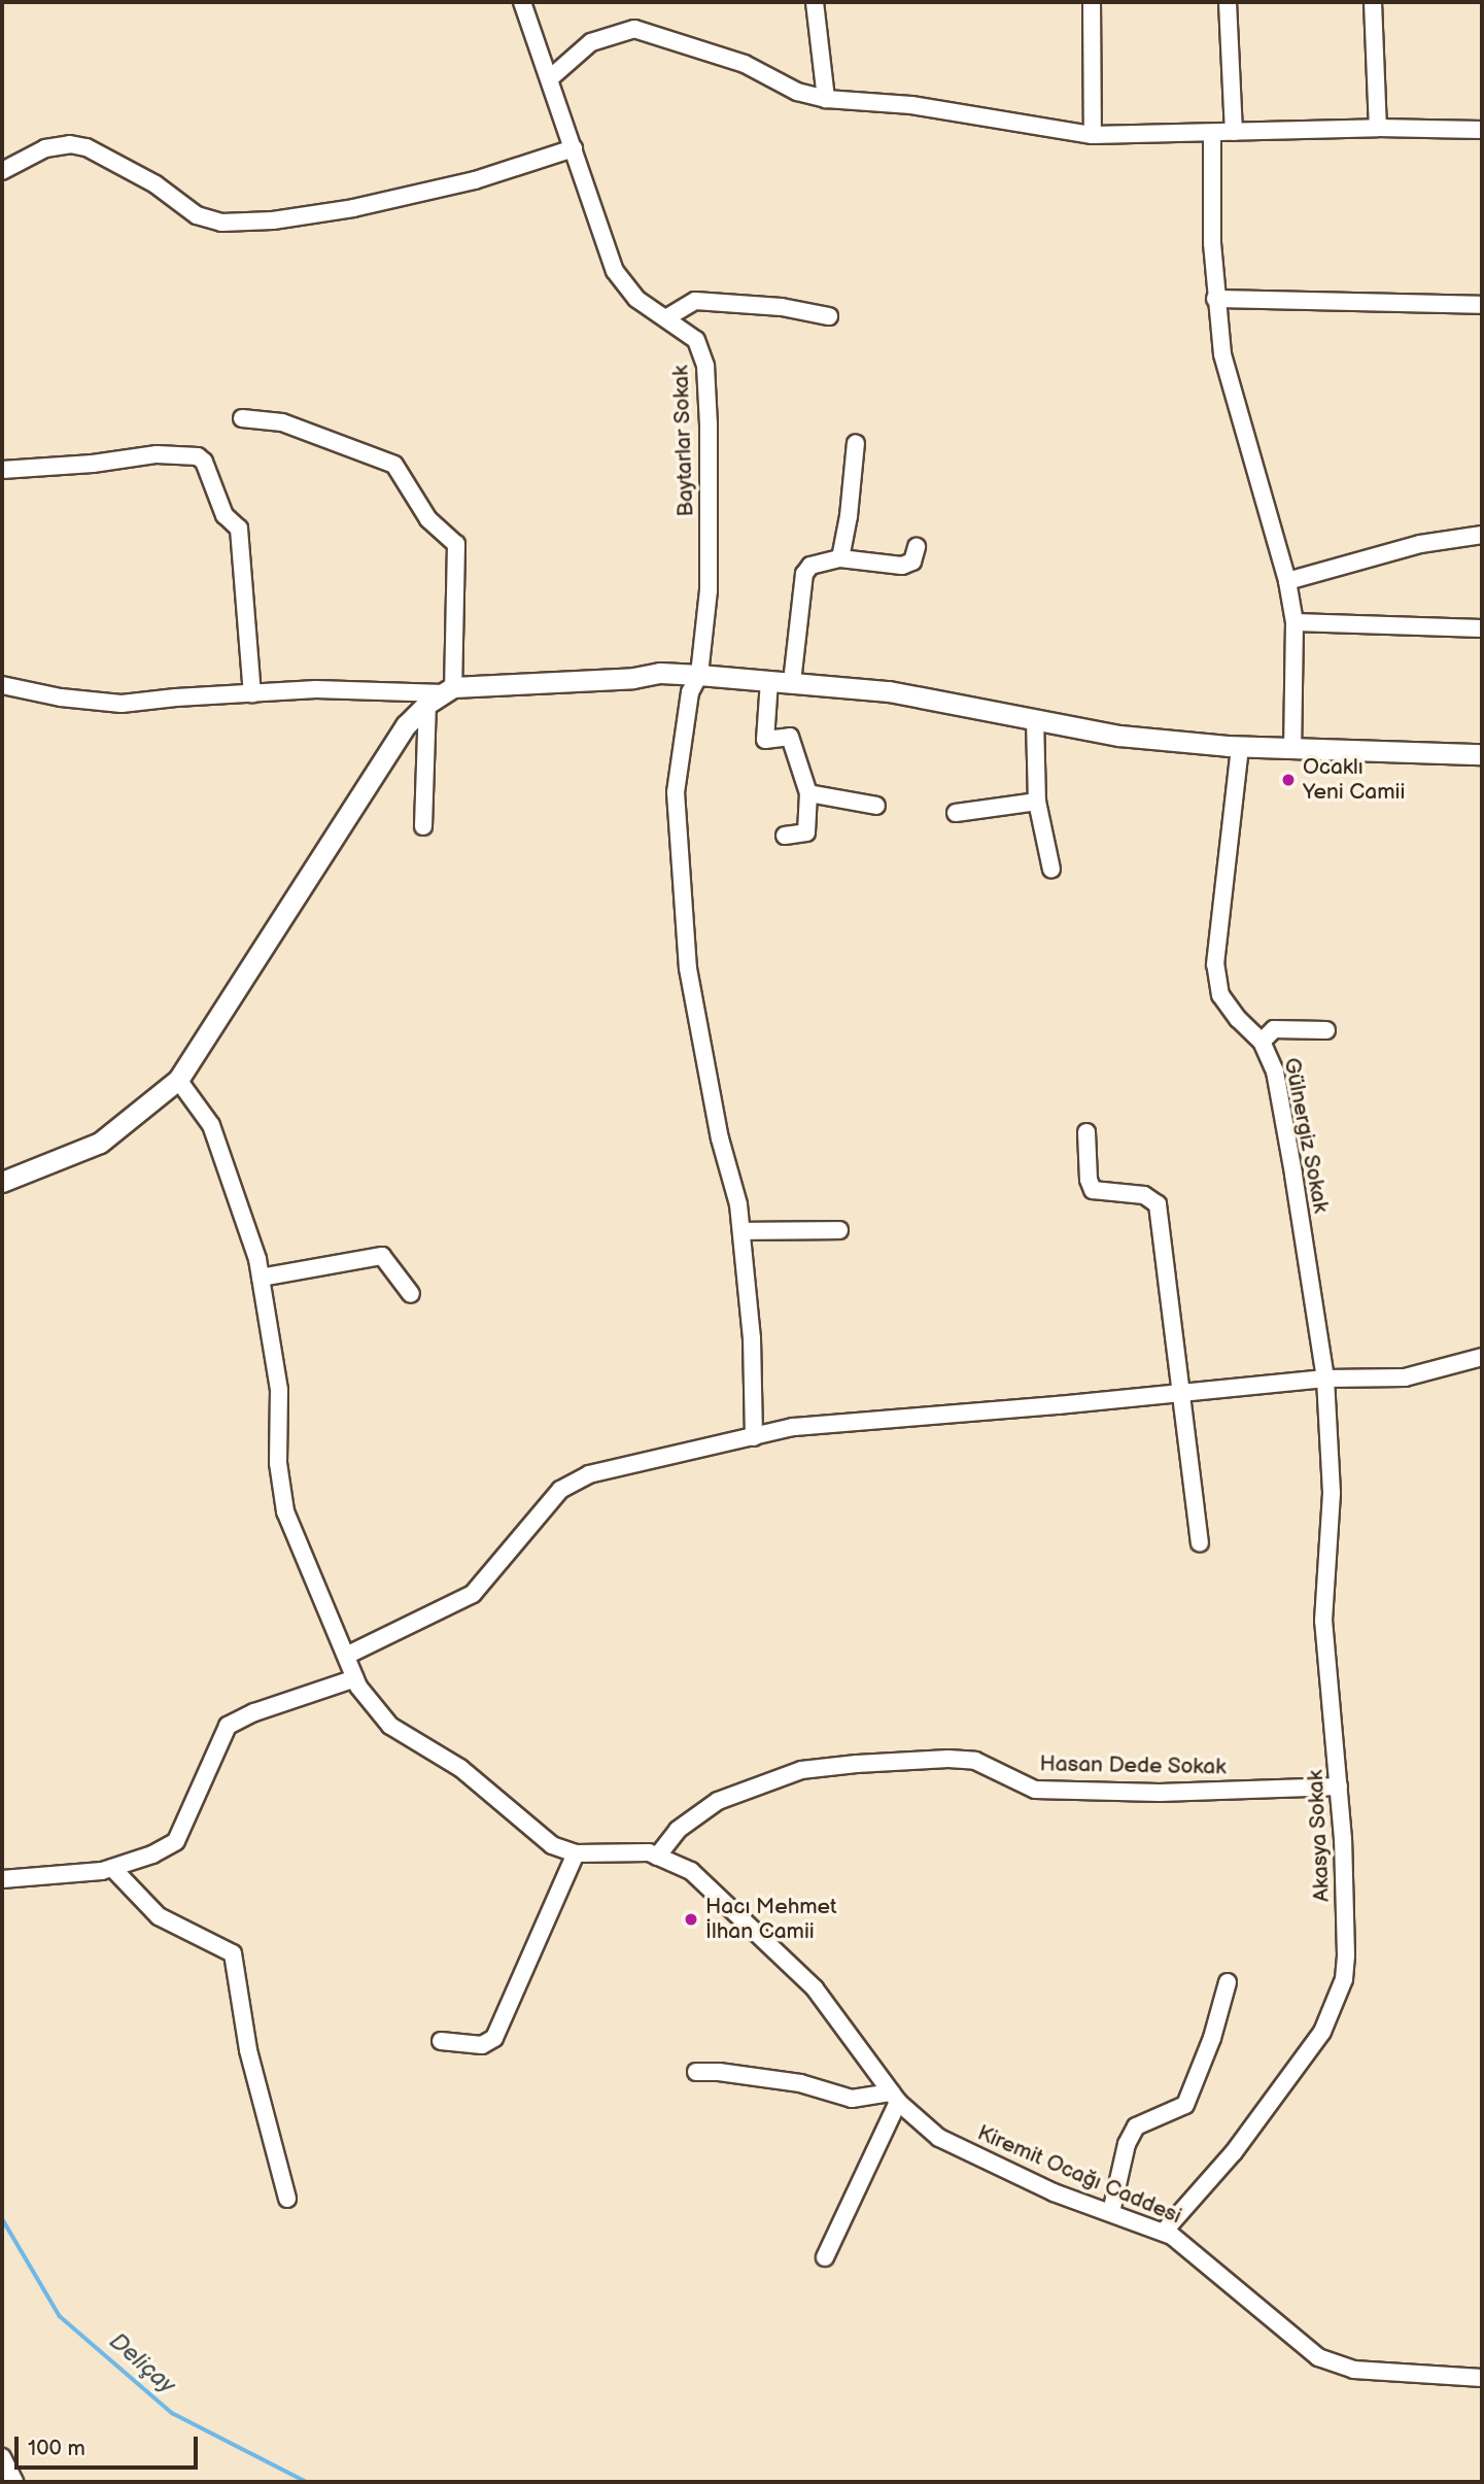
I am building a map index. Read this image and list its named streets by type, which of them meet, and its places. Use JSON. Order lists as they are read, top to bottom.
{
  "streets": {
    "street": [
      "Baytarlar Sokak",
      "Gülnergiz Sokak",
      "Hasan Dede Sokak",
      "Akasya Sokak",
      "Kiremit Ocağı Caddesi"
    ]
  },
  "crossings": [
    ["Gülnergiz Sokak", "Akasya Sokak"],
    ["Hasan Dede Sokak", "Akasya Sokak"],
    ["Hasan Dede Sokak", "Kiremit Ocağı Caddesi"],
    ["Akasya Sokak", "Kiremit Ocağı Caddesi"]
  ],
  "water": ["Deliçay"],
  "places": ["Ocaklı Yeni Camii", "Hacı Mehmet İlhan Camii"],
  "scale_bar": "100 m"
}
